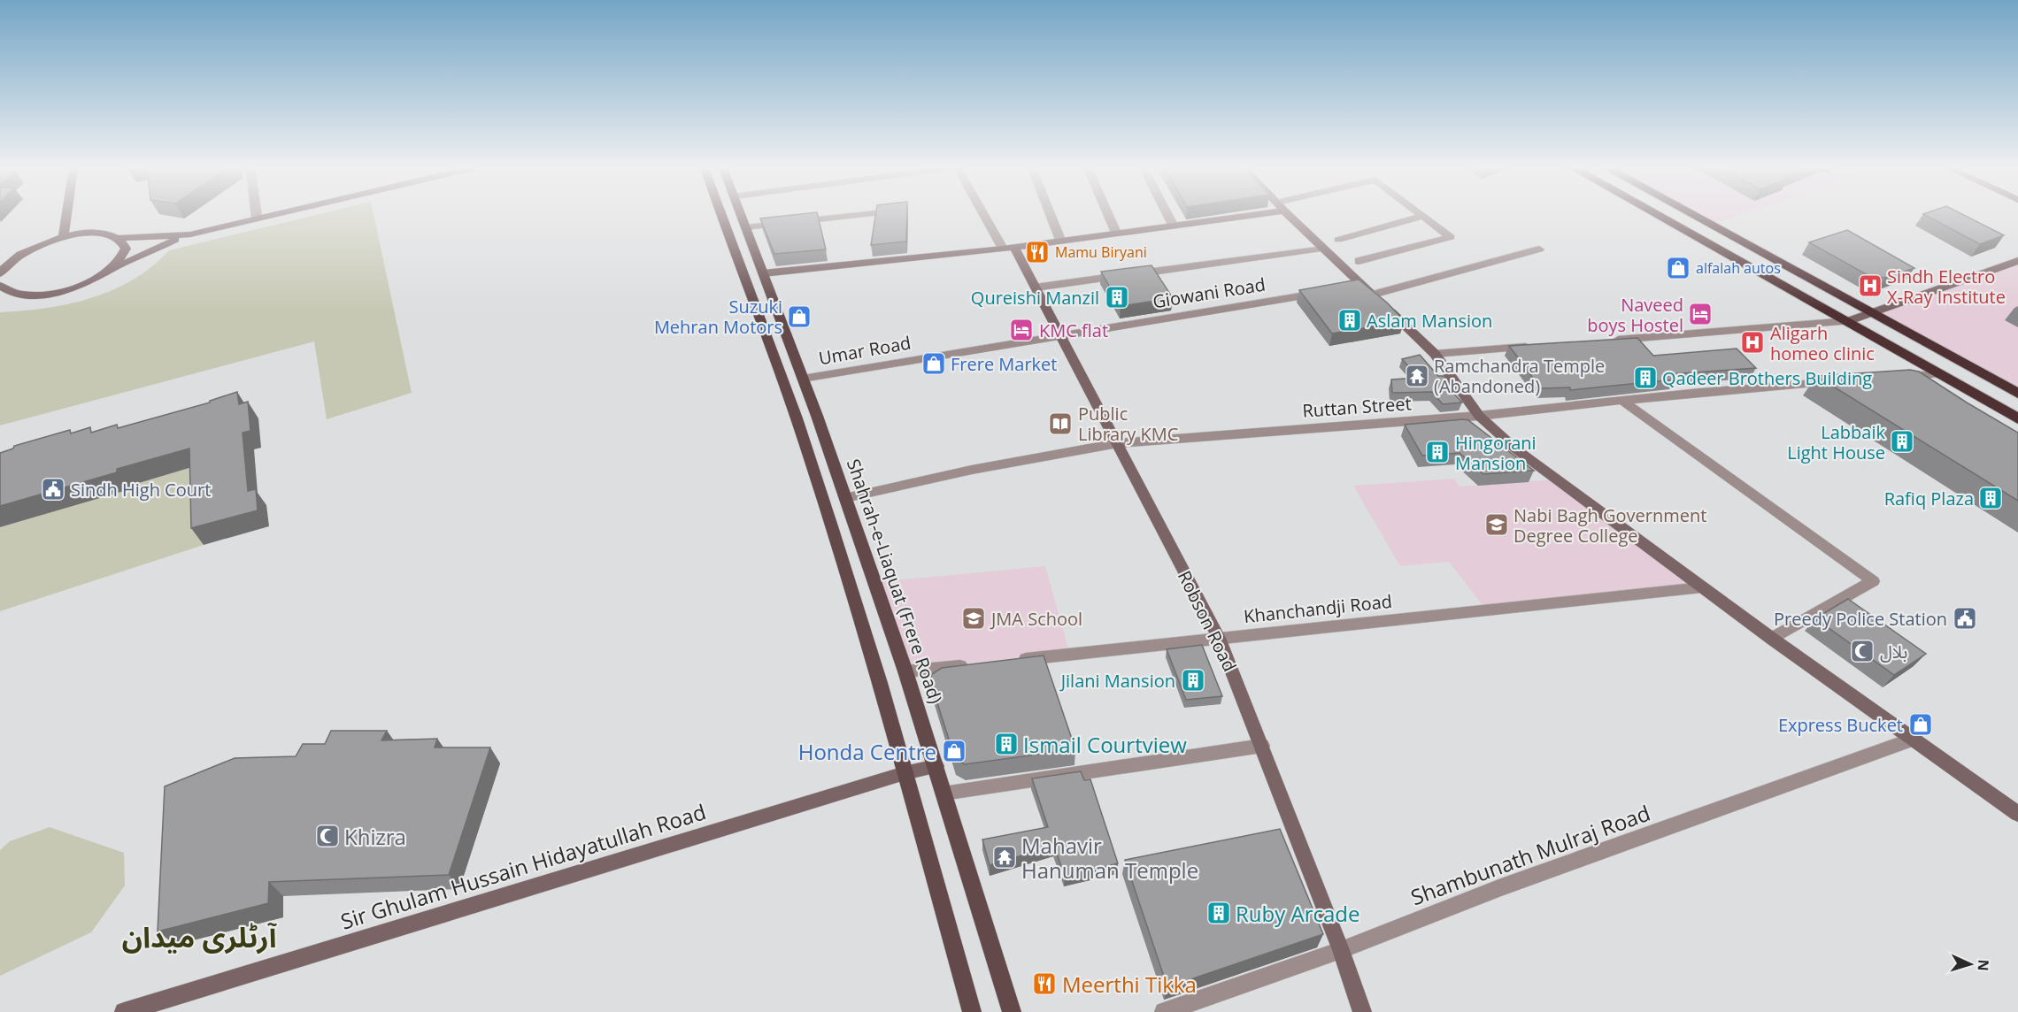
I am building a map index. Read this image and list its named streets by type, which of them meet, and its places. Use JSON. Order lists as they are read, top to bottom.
{
  "streets": {
    "main road": ["Shahrah-e-Liaquat (Frere Road)"],
    "street": [
      "Giowani Road",
      "Umar Road",
      "Ruttan Street",
      "Khanchandji Road",
      "Robson Road",
      "Shambunath Mulraj Road",
      "Sir Ghulam Hussain Hidayatullah Road"
    ]
  },
  "crossings": [
    ["Giowani Road", "Umar Road"],
    ["Giowani Road", "Robson Road"],
    ["Umar Road", "Shahrah-e-Liaquat (Frere Road)"],
    ["Ruttan Street", "Shahrah-e-Liaquat (Frere Road)"],
    ["Ruttan Street", "Robson Road"],
    ["Shahrah-e-Liaquat (Frere Road)", "Sir Ghulam Hussain Hidayatullah Road"],
    ["Khanchandji Road", "Robson Road"],
    ["Robson Road", "Shambunath Mulraj Road"]
  ],
  "districts": ["آرٹلری میدان"],
  "places": {
    "restaurant": ["Mamu Biryani", "Meerthi Tikka"],
    "shop": [
      "alfalah autos",
      "Suzuki Mehran Motors",
      "Frere Market",
      "Express Bucket",
      "Honda Centre"
    ],
    "hospital": ["Sindh Electro X-Ray Institute", "Aligarh homeo clinic"],
    "building": [
      "Qureishi Manzil",
      "Aslam Mansion",
      "Qadeer Brothers Building",
      "Labbaik Light House",
      "Hingorani Mansion",
      "Rafiq Plaza",
      "Jilani Mansion",
      "Ismail Courtview",
      "Ruby Arcade"
    ],
    "hotel": ["Naveed boys Hostel", "KMC flat"],
    "temple": ["Ramchandra Temple (Abandoned)", "Mahavir Hanuman Temple"],
    "library": ["Public Library KMC"],
    "public building": ["Sindh High Court", "Preedy Police Station"],
    "school or university": ["Nabi Bagh Government Degree College", "JMA School"],
    "mosque": ["بلال", "Khizra"]
  },
  "north": "right"
}
